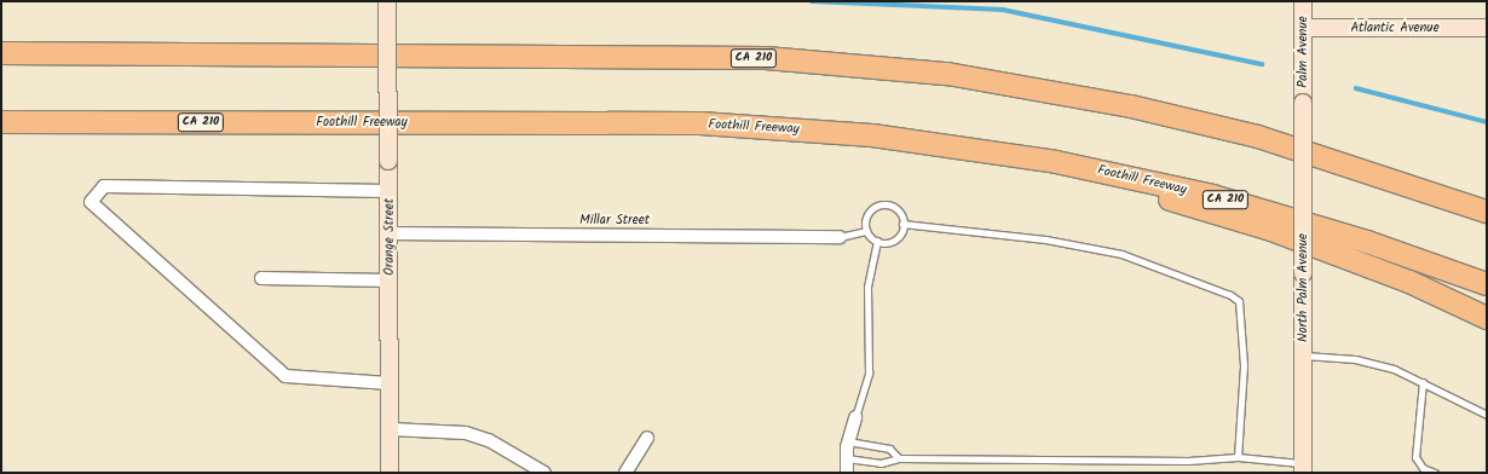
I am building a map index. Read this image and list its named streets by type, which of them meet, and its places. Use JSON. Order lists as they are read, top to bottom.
{
  "streets": {
    "highway": ["CA 210", "Foothill Freeway"],
    "street": [
      "Atlantic Avenue",
      "Palm Avenue",
      "Millar Street",
      "Orange Street",
      "North Palm Avenue"
    ]
  },
  "crossings": [
    ["Atlantic Avenue", "Palm Avenue"],
    ["Palm Avenue", "North Palm Avenue"],
    ["Millar Street", "Orange Street"]
  ]
}
